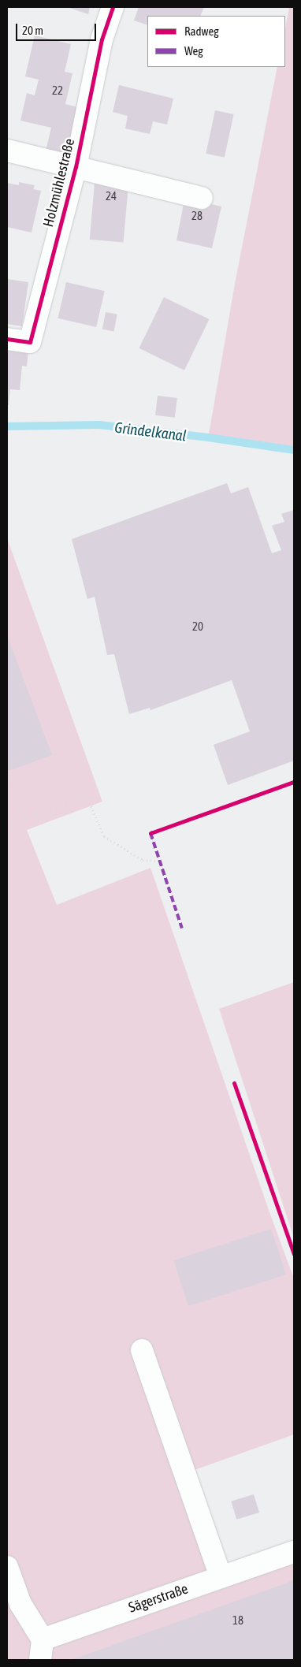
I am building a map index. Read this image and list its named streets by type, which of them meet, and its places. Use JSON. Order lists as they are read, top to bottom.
{
  "streets": {
    "street": ["Holzmühlestraße", "Sägerstraße"]
  },
  "water": ["Grindelkanal"],
  "house_numbers": [
    "22",
    "24",
    "28",
    "20",
    "18"
  ],
  "legend": ["Radweg", "Weg"],
  "scale_bar": "20 m"
}
